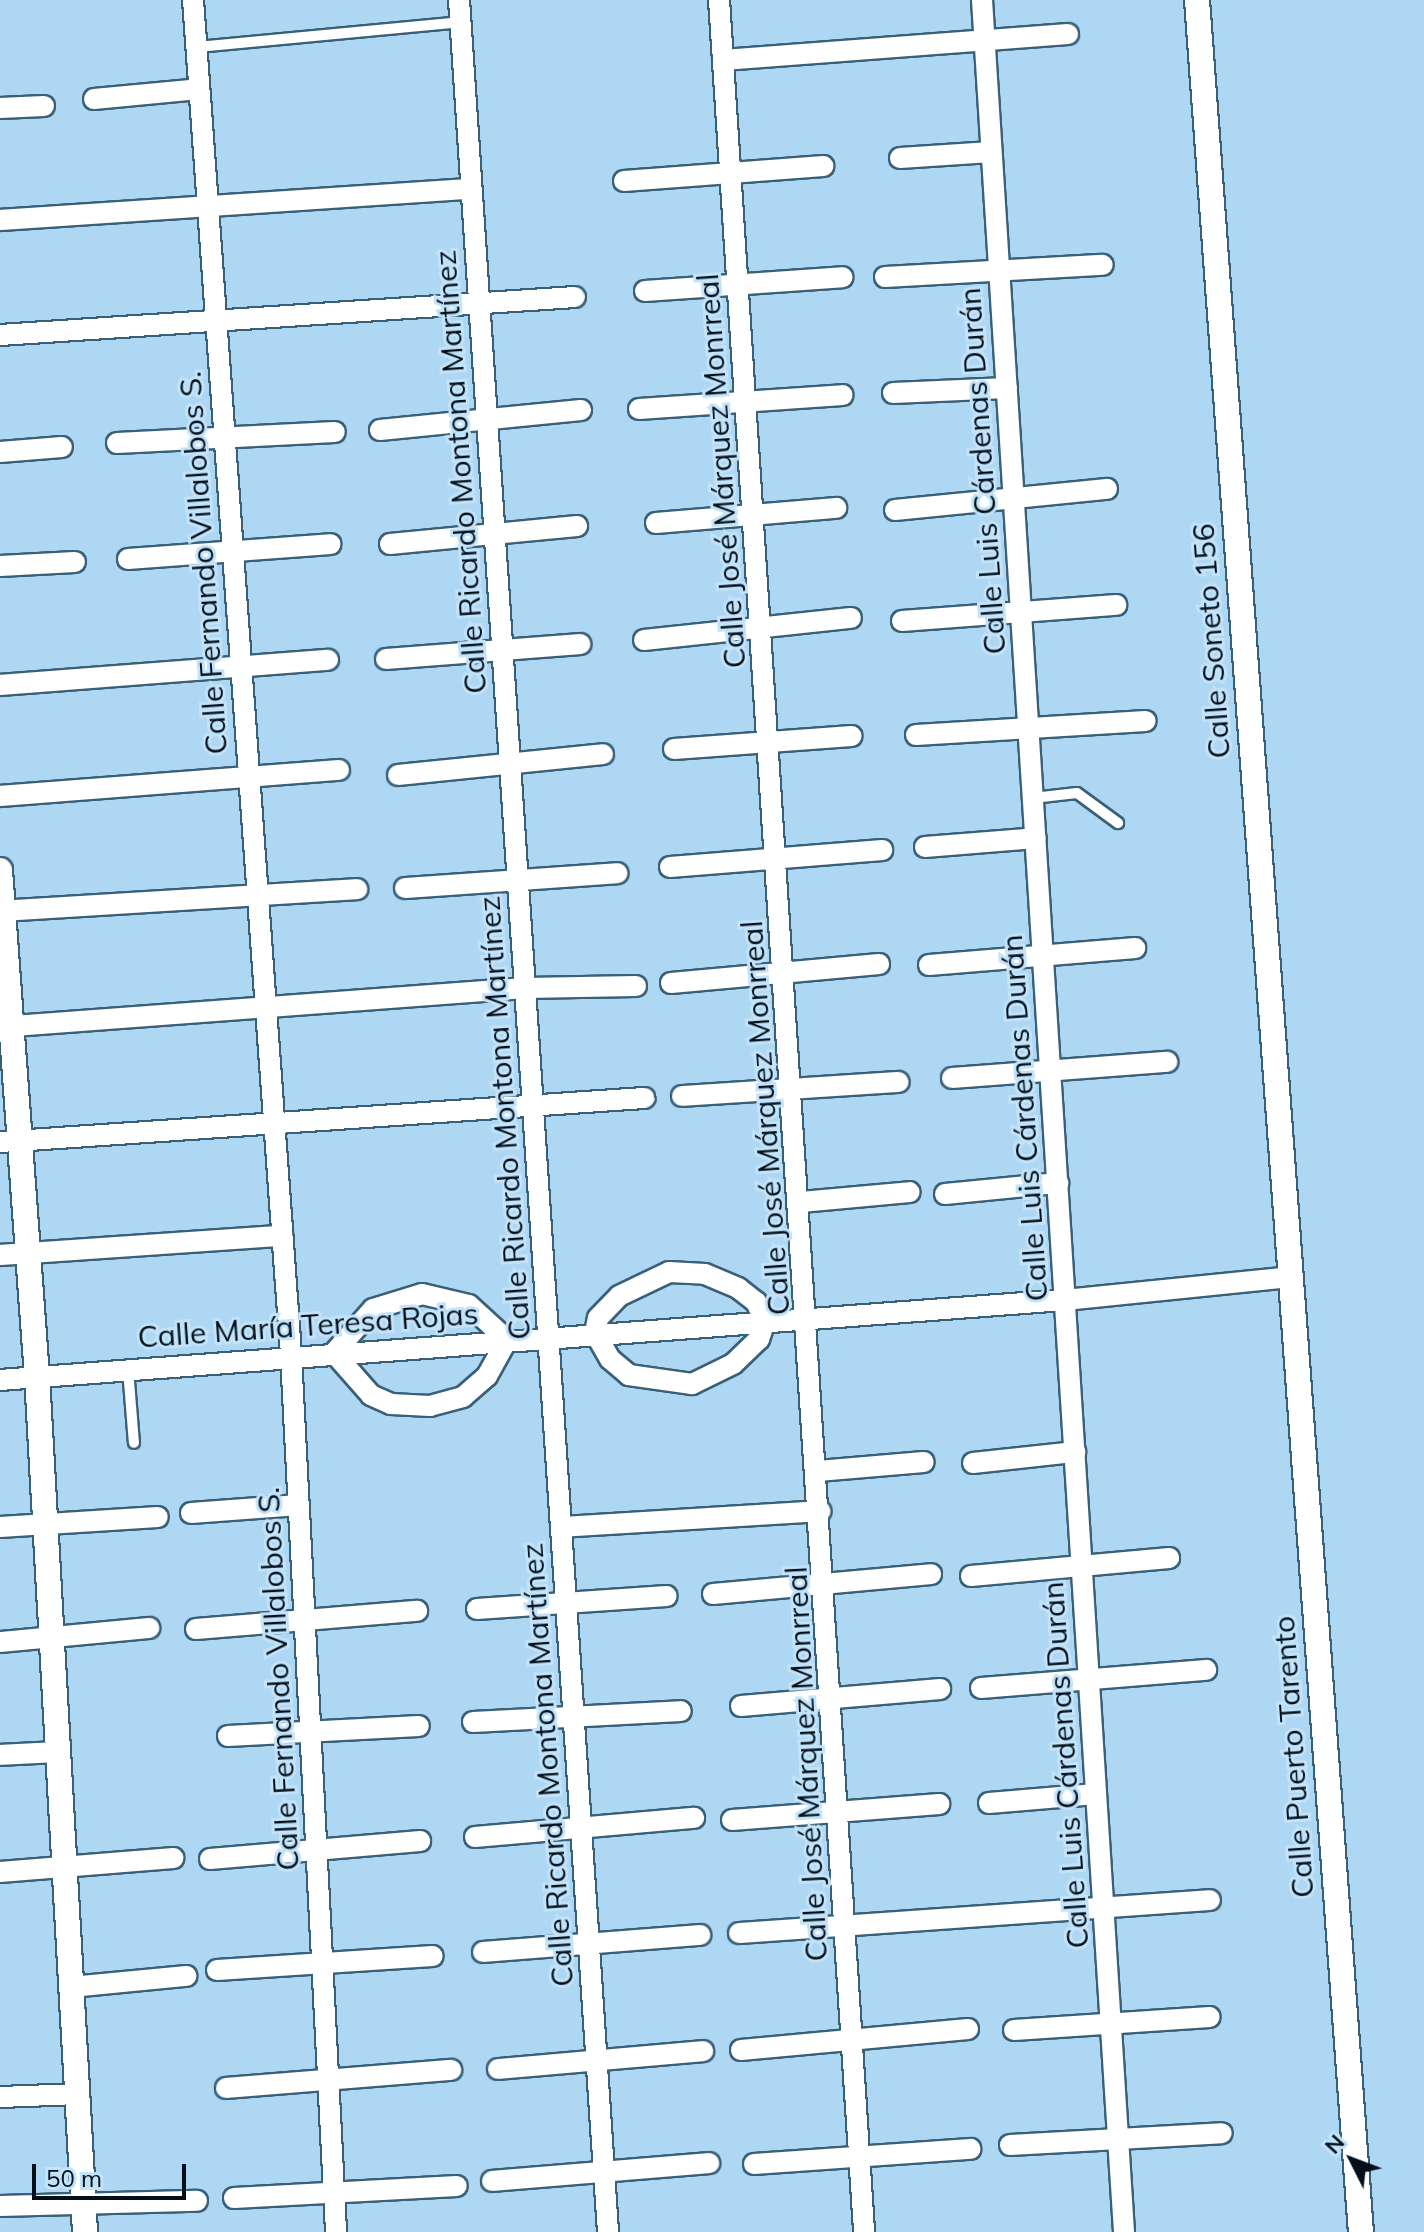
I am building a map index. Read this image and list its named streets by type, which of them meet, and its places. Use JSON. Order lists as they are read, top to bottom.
{
  "streets": {
    "street": [
      "Calle José Márquez Monrreal",
      "Calle Luis Cárdenas Durán",
      "Calle Ricardo Montona Martínez",
      "Calle Fernando Villalobos S.",
      "Calle Soneto 156",
      "Calle María Teresa Rojas",
      "Calle Puerto Tarento"
    ]
  },
  "crossings": [
    ["Calle José Márquez Monrreal", "Calle María Teresa Rojas"],
    ["Calle Luis Cárdenas Durán", "Calle María Teresa Rojas"],
    ["Calle Ricardo Montona Martínez", "Calle María Teresa Rojas"],
    ["Calle Fernando Villalobos S.", "Calle María Teresa Rojas"],
    ["Calle Soneto 156", "Calle María Teresa Rojas"],
    ["Calle Soneto 156", "Calle Puerto Tarento"],
    ["Calle María Teresa Rojas", "Calle Puerto Tarento"]
  ],
  "scale_bar": "50 m",
  "north": "top left"
}
